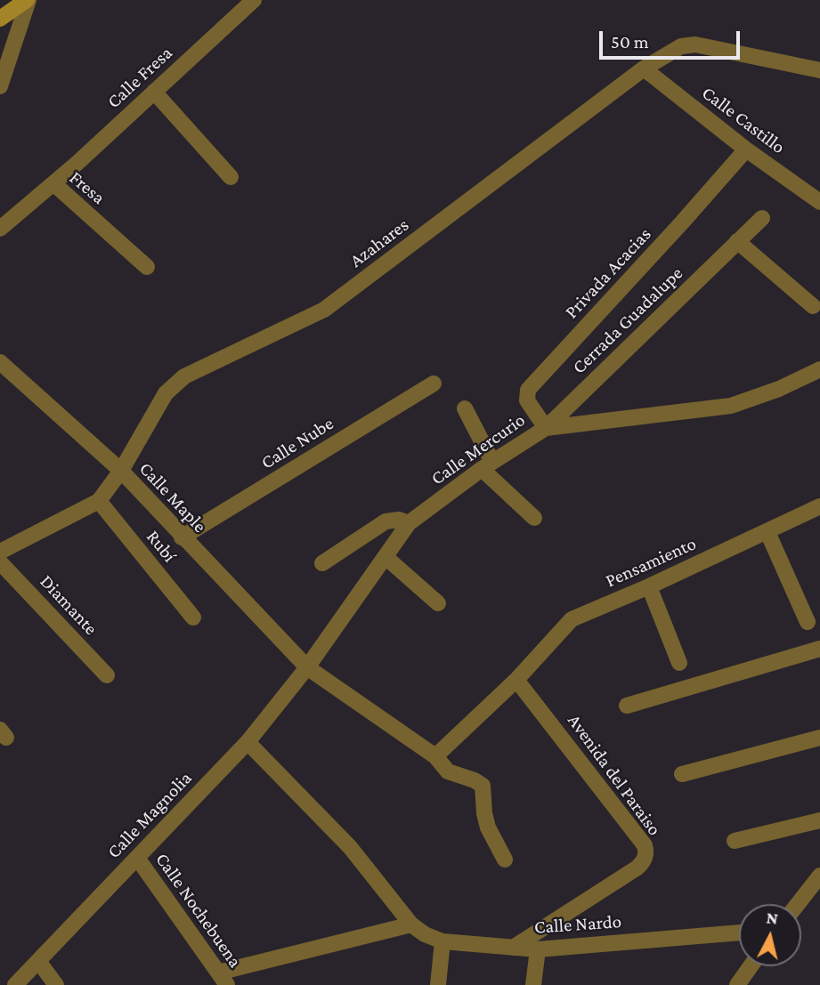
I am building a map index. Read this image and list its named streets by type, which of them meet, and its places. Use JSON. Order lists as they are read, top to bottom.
{
  "streets": {
    "street": [
      "Calle Fresa",
      "Calle Castillo",
      "Fresa",
      "Azahares",
      "Privada Acacias",
      "Cerrada Guadalupe",
      "Calle Nube",
      "Calle Mercurio",
      "Calle Maple",
      "Rubí",
      "Pensamiento",
      "Diamante",
      "Avenida del Paraiso",
      "Calle Magnolia",
      "Calle Nochebuena",
      "Calle Nardo"
    ]
  },
  "crossings": [
    ["Calle Fresa", "Fresa"],
    ["Calle Castillo", "Azahares"],
    ["Calle Castillo", "Privada Acacias"],
    ["Azahares", "Calle Maple"],
    ["Azahares", "Rubí"],
    ["Privada Acacias", "Cerrada Guadalupe"],
    ["Privada Acacias", "Calle Mercurio"],
    ["Cerrada Guadalupe", "Calle Mercurio"],
    ["Calle Nube", "Calle Maple"],
    ["Calle Mercurio", "Calle Maple"],
    ["Calle Mercurio", "Calle Magnolia"],
    ["Calle Maple", "Pensamiento"],
    ["Calle Maple", "Calle Magnolia"],
    ["Pensamiento", "Avenida del Paraiso"],
    ["Avenida del Paraiso", "Calle Nardo"],
    ["Calle Magnolia", "Calle Nochebuena"],
    ["Calle Magnolia", "Calle Nardo"]
  ],
  "scale_bar": "50 m",
  "north": "top"
}
